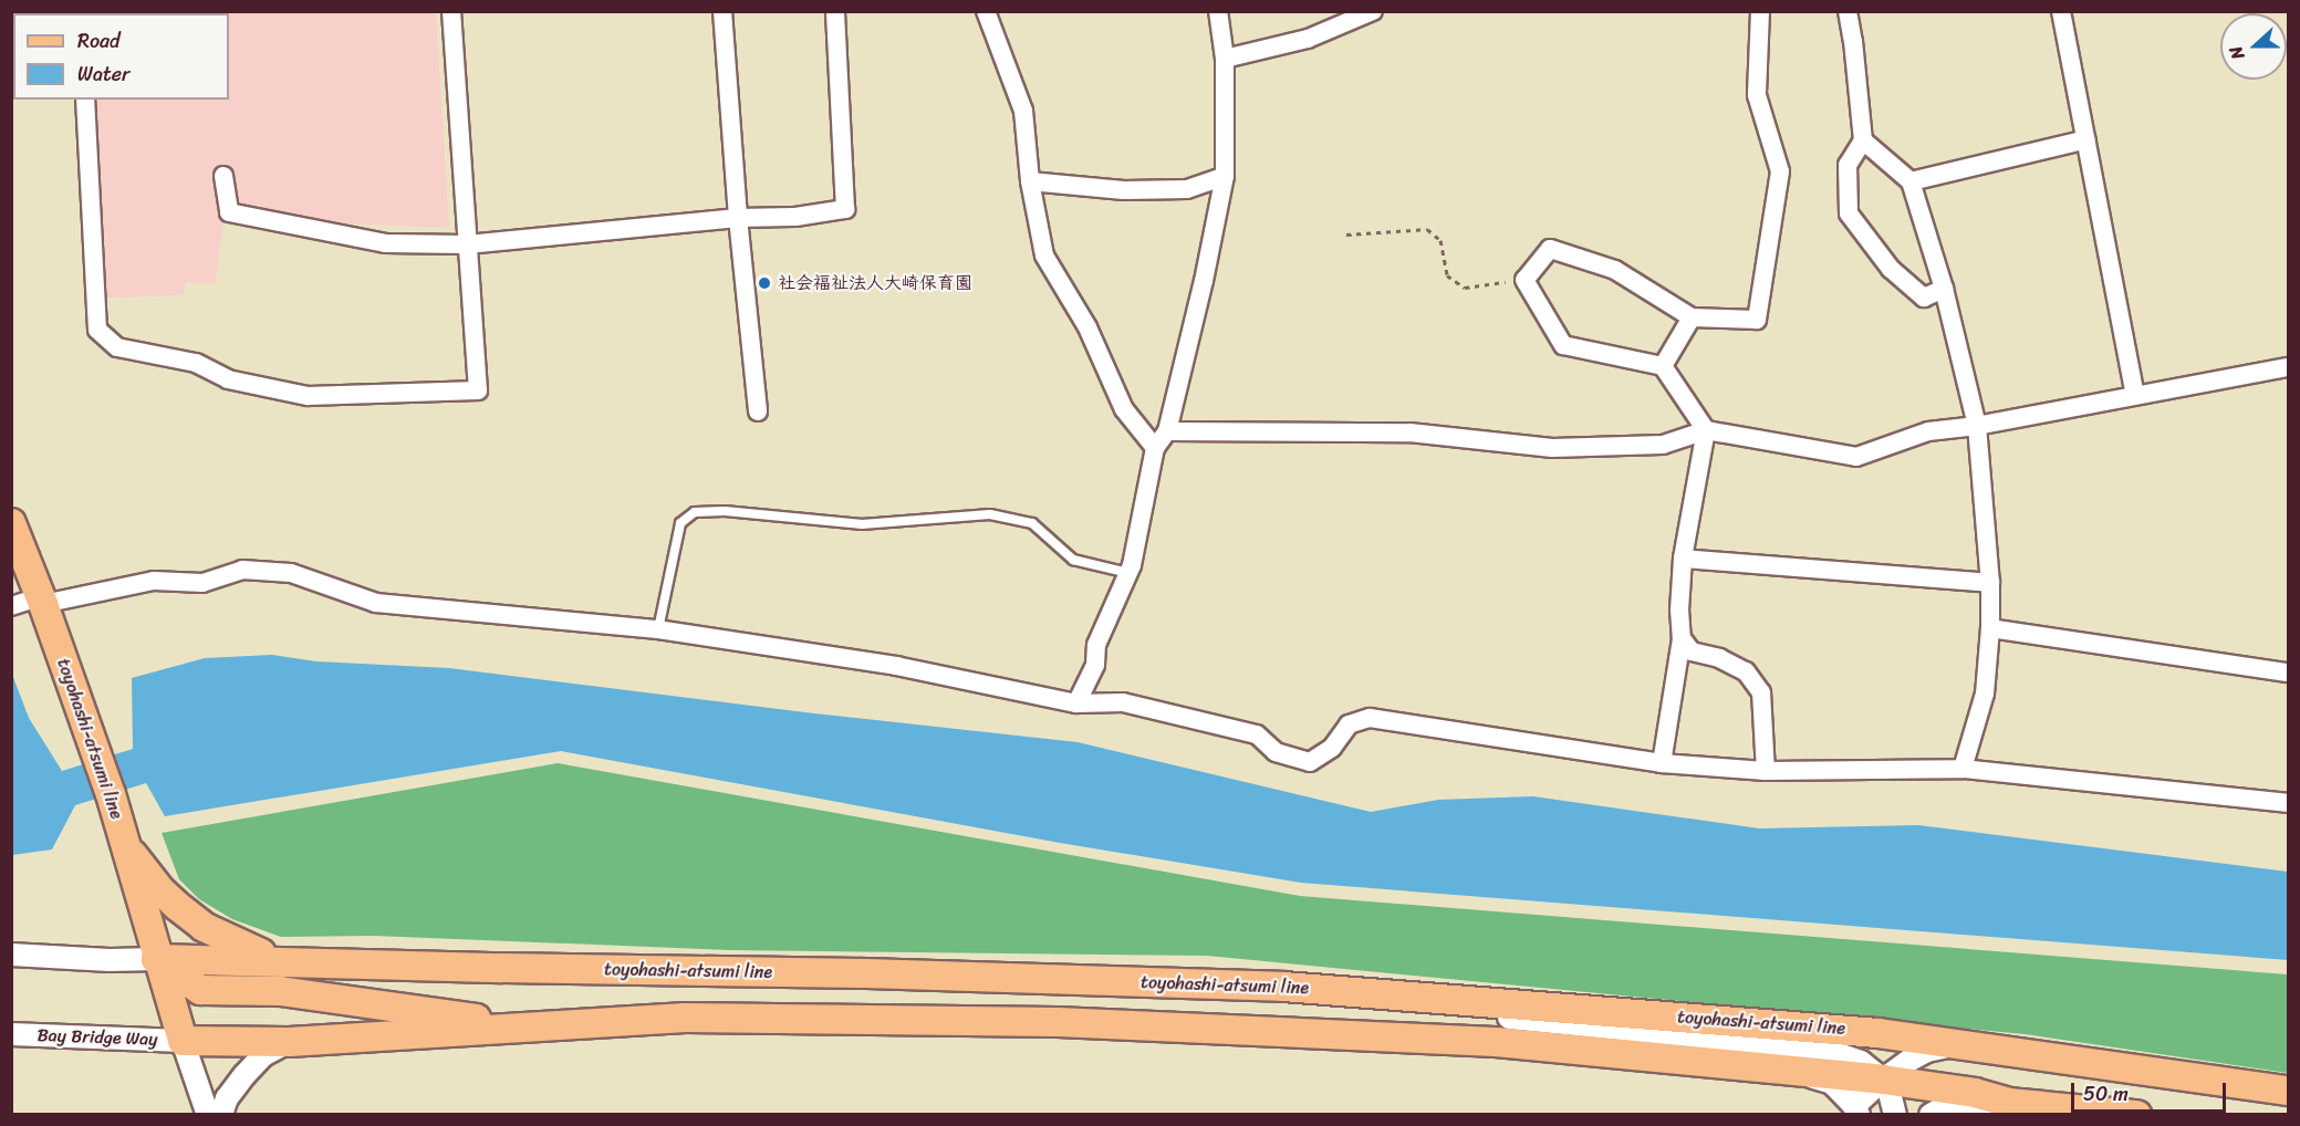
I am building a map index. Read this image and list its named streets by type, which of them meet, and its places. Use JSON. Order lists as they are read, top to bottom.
{
  "streets": {
    "main road": ["toyohashi-atsumi line"],
    "street": ["Bay Bridge Way"]
  },
  "crossings": [
    ["toyohashi-atsumi line", "Bay Bridge Way"]
  ],
  "places": ["社会福祉法人大崎保育園"],
  "legend": ["Road", "Water"],
  "scale_bar": "50 m",
  "north": "left"
}
